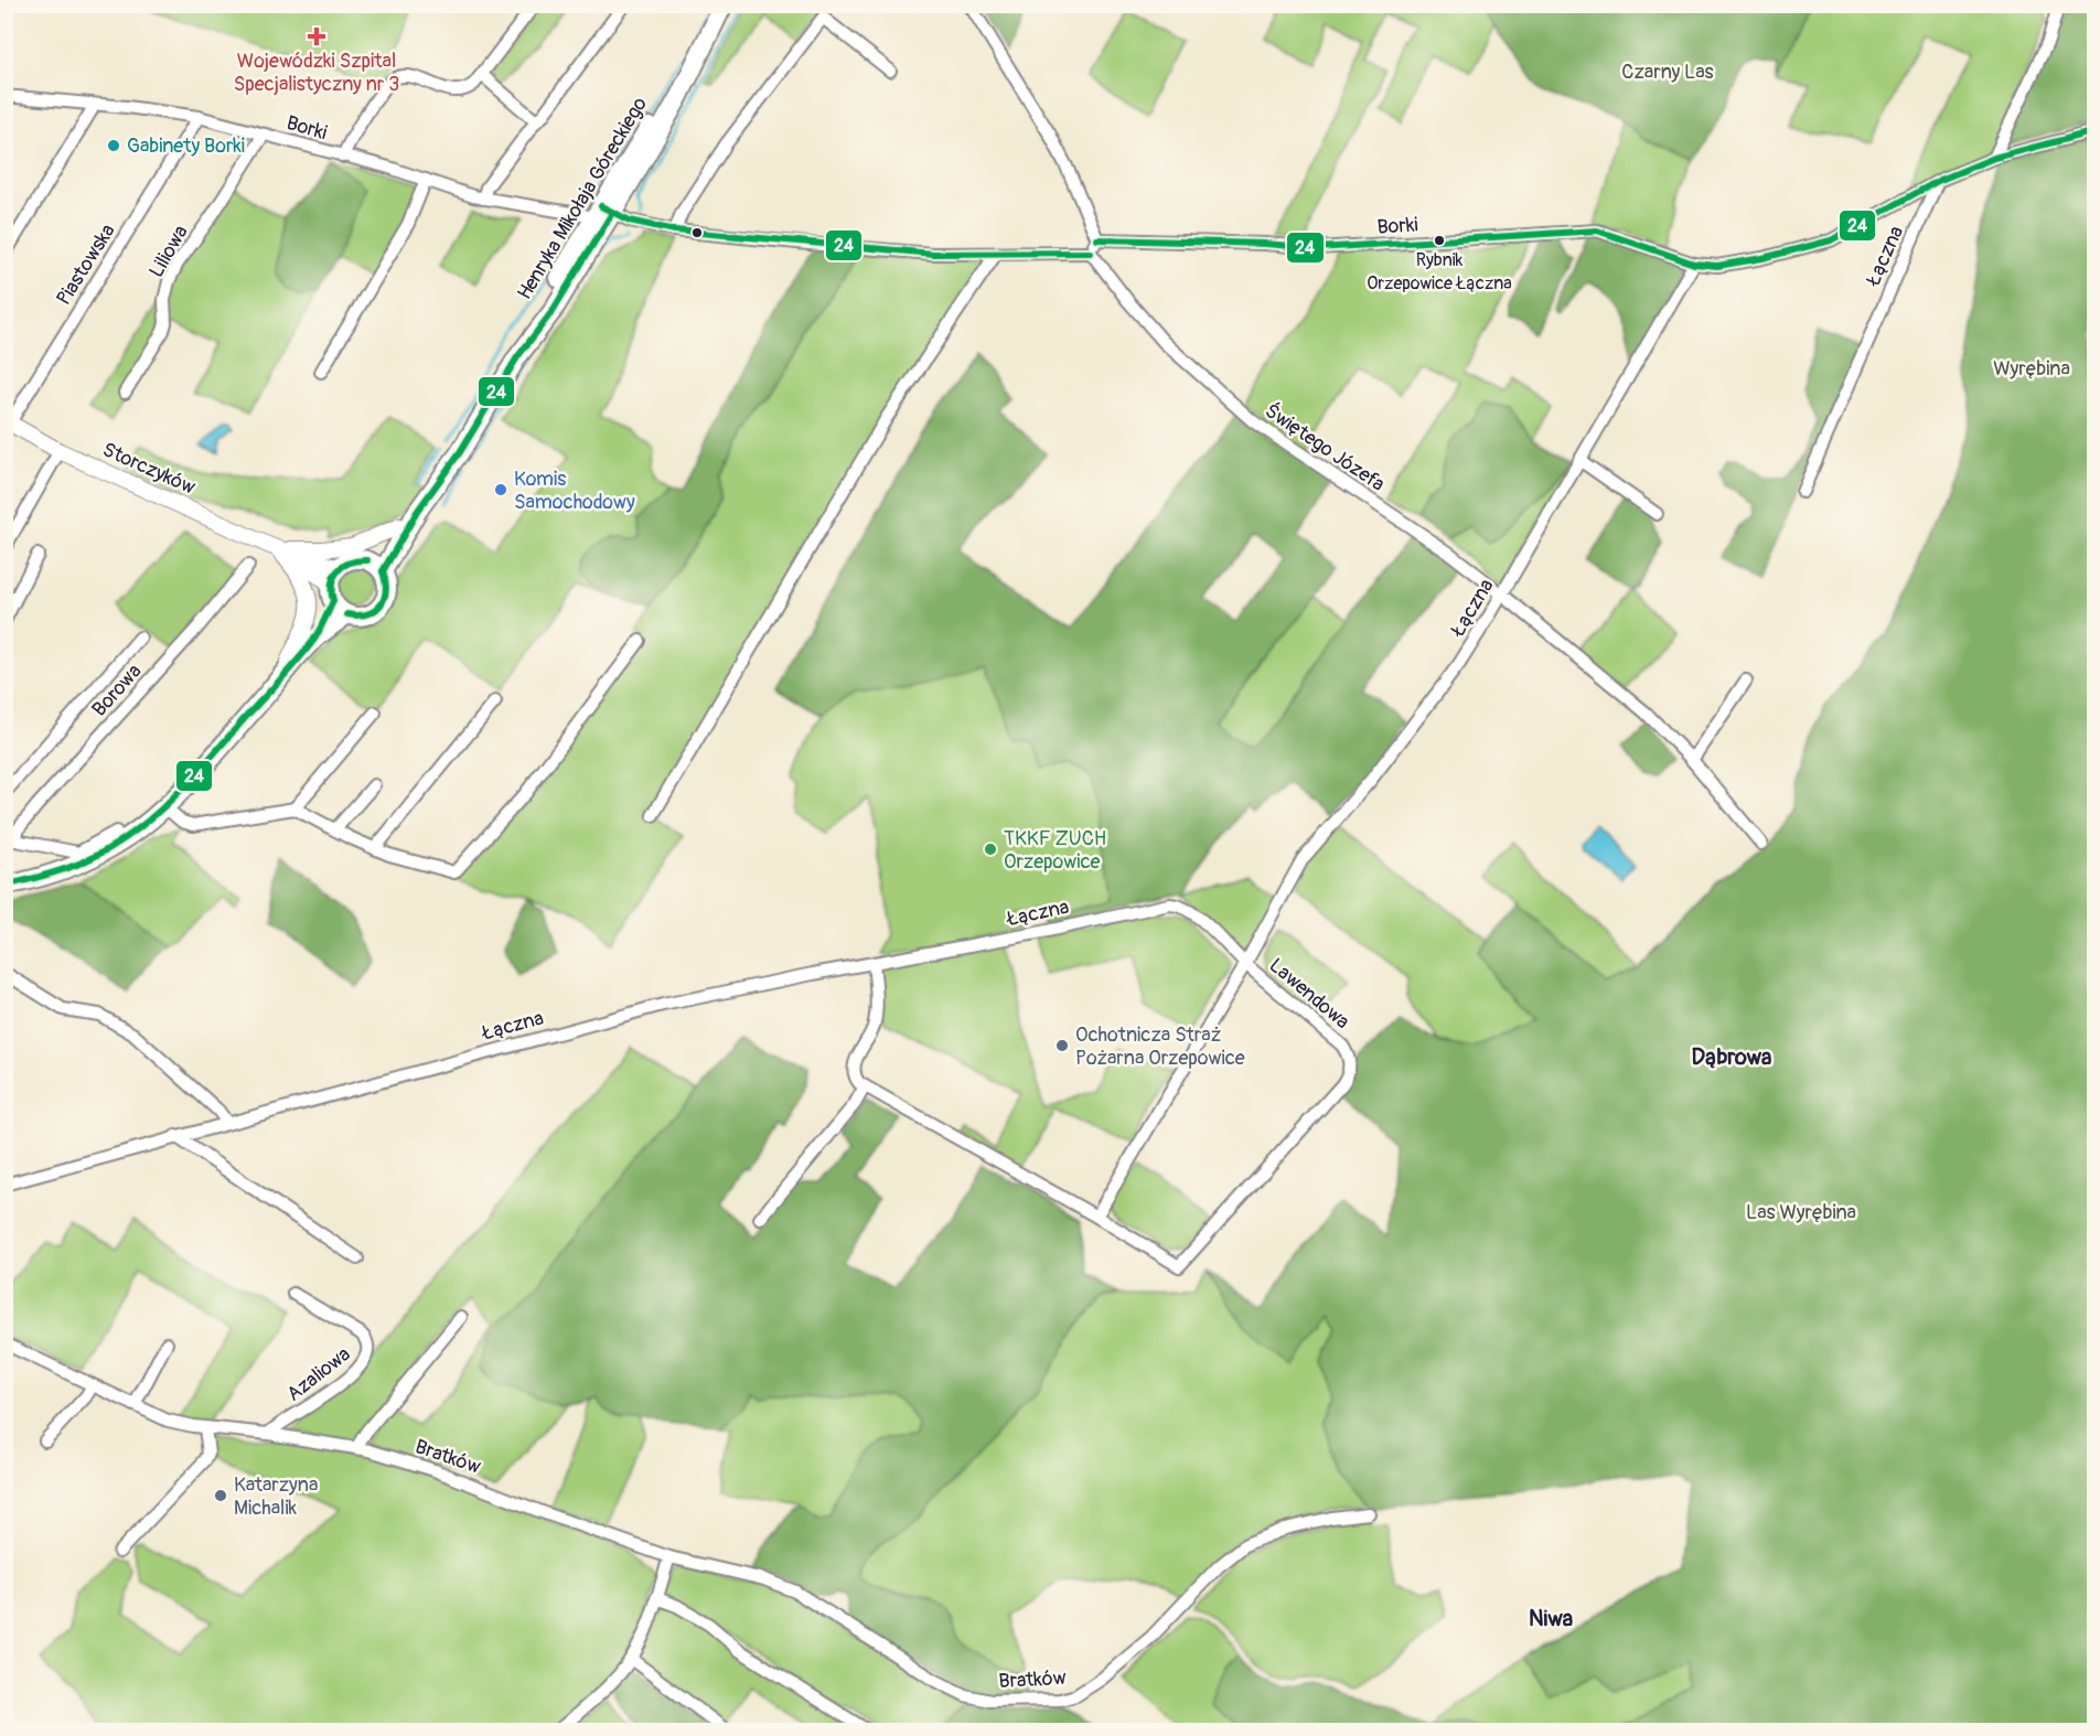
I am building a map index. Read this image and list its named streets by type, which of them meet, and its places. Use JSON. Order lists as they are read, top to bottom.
{
  "streets": {
    "main road": ["Henryka Mikołaja Góreckiego"],
    "street": [
      "Borki",
      "Liliowa",
      "Łączna",
      "Piastowska",
      "Świętego Józefa",
      "Storczyków",
      "Borowa",
      "Lawendowa",
      "Azaliowa",
      "Bratków"
    ]
  },
  "crossings": [
    ["Borki", "Henryka Mikołaja Góreckiego"],
    ["Borki", "Liliowa"],
    ["Borki", "Łączna"],
    ["Borki", "Piastowska"],
    ["Borki", "Świętego Józefa"],
    ["Henryka Mikołaja Góreckiego", "Storczyków"],
    ["Łączna", "Świętego Józefa"],
    ["Łączna", "Lawendowa"],
    ["Piastowska", "Storczyków"],
    ["Azaliowa", "Bratków"]
  ],
  "districts": ["Dąbrowa", "Niwa"],
  "parks": ["Czarny Las", "Wyrębina", "Las Wyrębina"],
  "places": {
    "health": ["Wojewódzki Szpital Specjalistyczny nr 3"],
    "other": [
      "Gabinety Borki",
      "Rybnik Orzepowice Łączna",
      "Komis Samochodowy",
      "TKKF ZUCH Orzepowice",
      "Ochotnicza Straż Pożarna Orzepowice",
      "Katarzyna Michalik"
    ]
  },
  "lines": ["transit line 24"]
}
